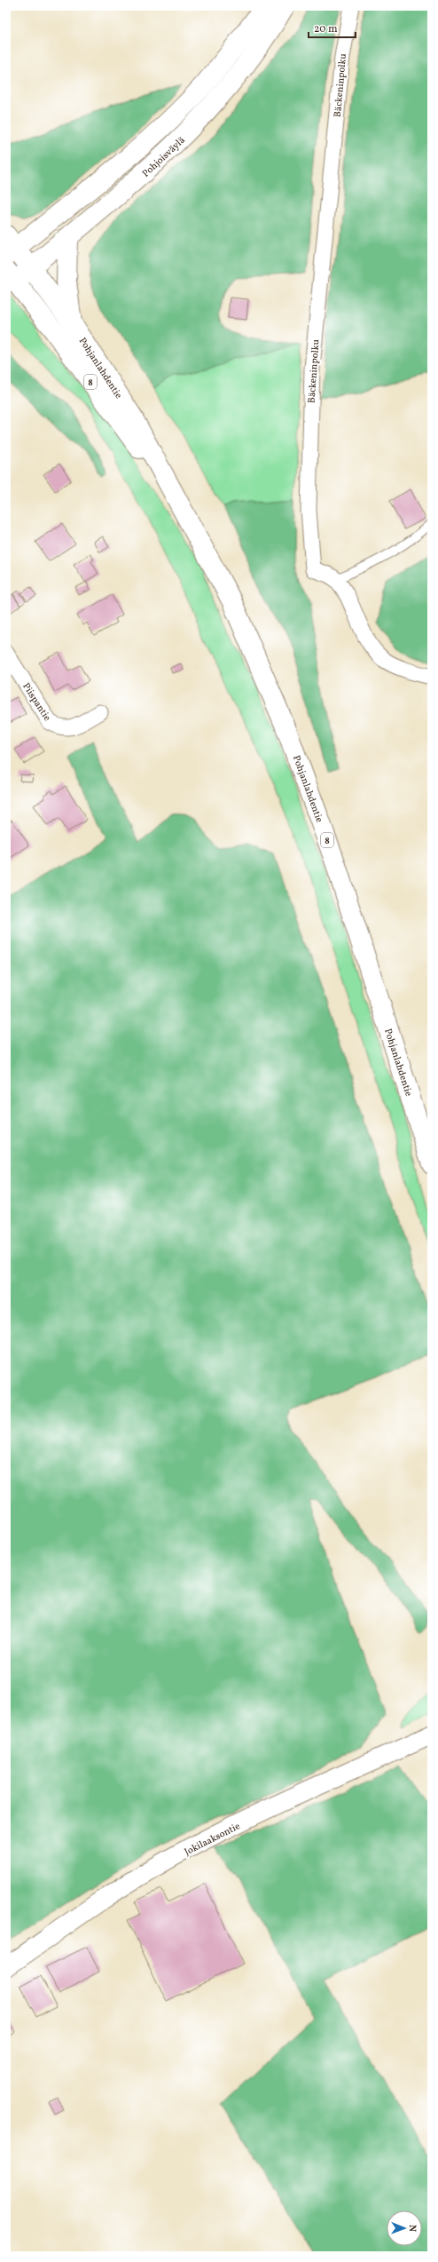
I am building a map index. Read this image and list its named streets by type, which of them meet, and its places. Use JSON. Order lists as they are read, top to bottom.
{
  "streets": {
    "main road": ["Pohjoisväylä", "Pohjanlahdentie", "8"],
    "street": ["Bäckeninpolku", "Piispantie", "Jokilaaksontie"]
  },
  "crossings": [
    ["Pohjoisväylä", "Pohjanlahdentie"]
  ],
  "scale_bar": "20 m",
  "north": "right"
}
